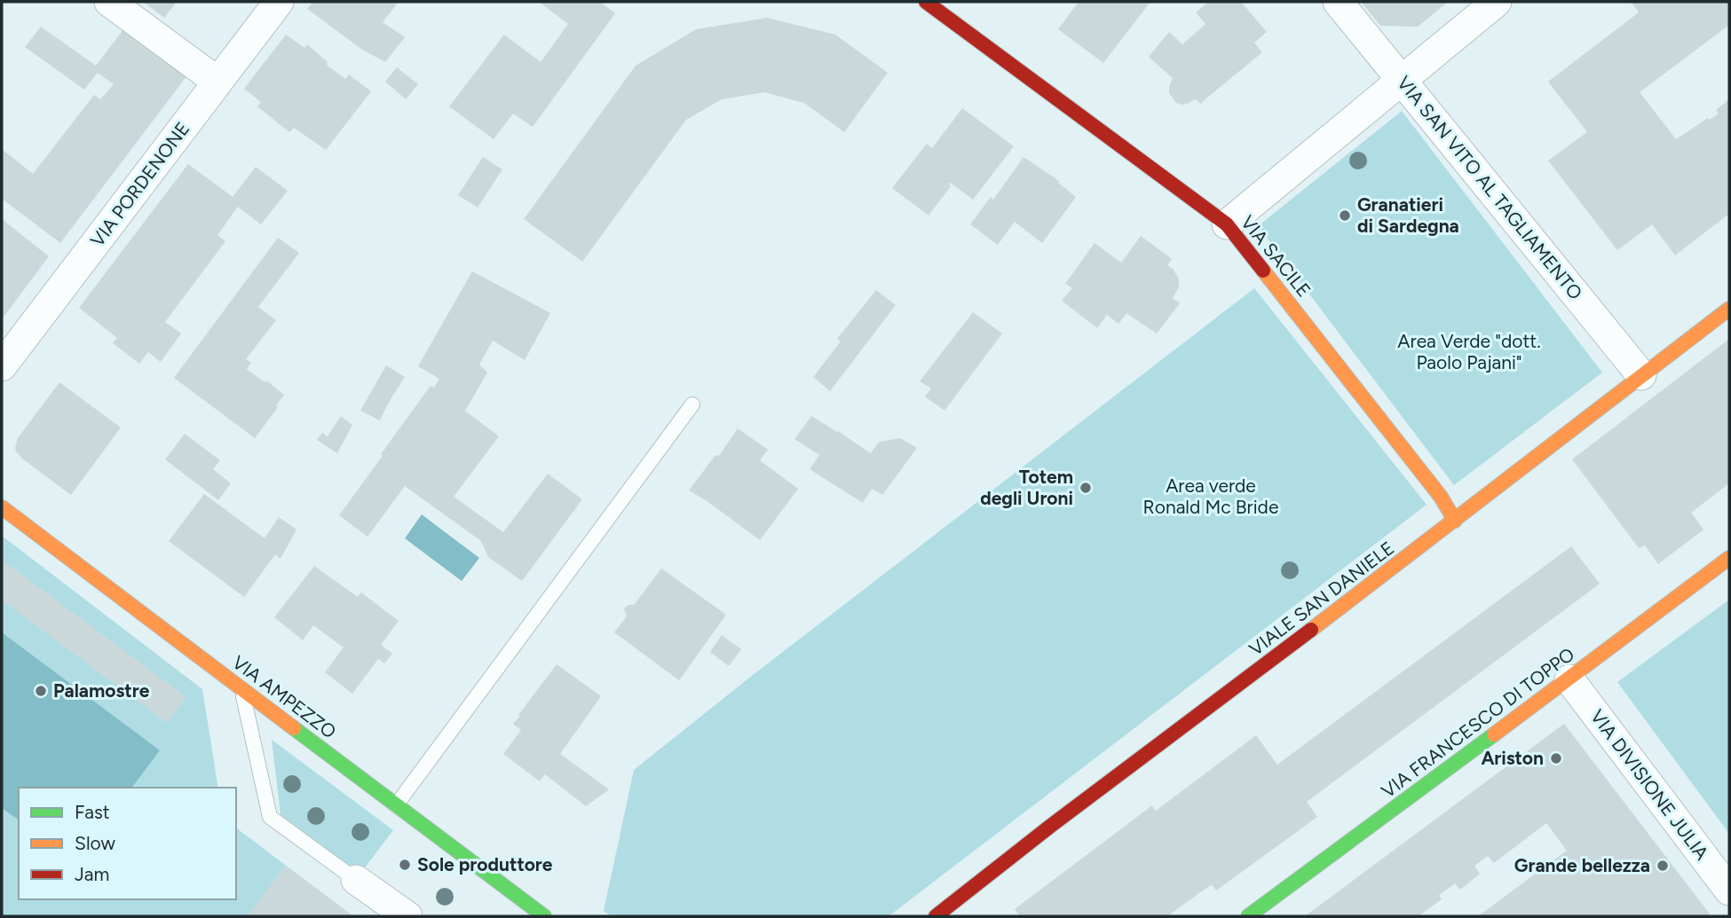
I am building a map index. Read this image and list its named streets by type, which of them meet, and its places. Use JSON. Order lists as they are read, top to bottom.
{
  "streets": {
    "main road": [
      "VIA SACILE",
      "VIALE SAN DANIELE",
      "VIA AMPEZZO",
      "VIA FRANCESCO DI TOPPO"
    ],
    "street": ["VIA PORDENONE", "VIA SAN VITO AL TAGLIAMENTO", "VIA DIVISIONE JULIA"]
  },
  "crossings": [
    ["VIA SAN VITO AL TAGLIAMENTO", "VIALE SAN DANIELE"],
    ["VIA SACILE", "VIALE SAN DANIELE"],
    ["VIA FRANCESCO DI TOPPO", "VIA DIVISIONE JULIA"]
  ],
  "parks": ["Area Verde \"dott. Paolo Pajani\"", "Area verde Ronald Mc Bride"],
  "places": [
    "Granatieri di Sardegna",
    "Totem degli Uroni",
    "Palamostre",
    "Ariston",
    "Sole produttore",
    "Grande bellezza"
  ],
  "legend": ["Fast", "Slow", "Jam"]
}
